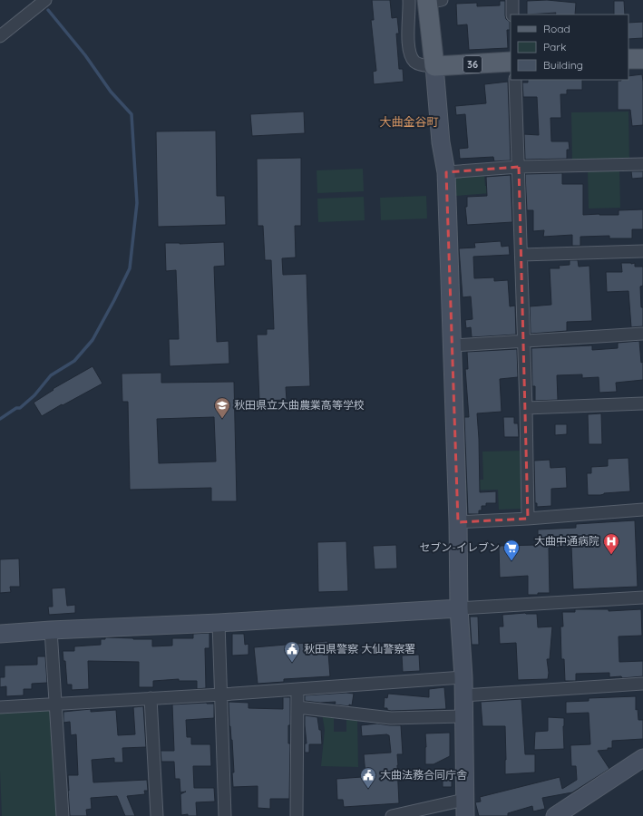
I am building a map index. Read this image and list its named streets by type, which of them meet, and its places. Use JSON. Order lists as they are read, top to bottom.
{
  "streets": {
    "main road": ["36"]
  },
  "districts": ["大曲金谷町"],
  "places": {
    "school or university": ["秋田県立大曲農業高等学校"],
    "hospital": ["大曲中通病院"],
    "supermarket": ["セブン-イレブン"],
    "public building": ["秋田県警察 大仙警察署", "大曲法務合同庁舎"]
  },
  "legend": ["Road", "Park", "Building"]
}
